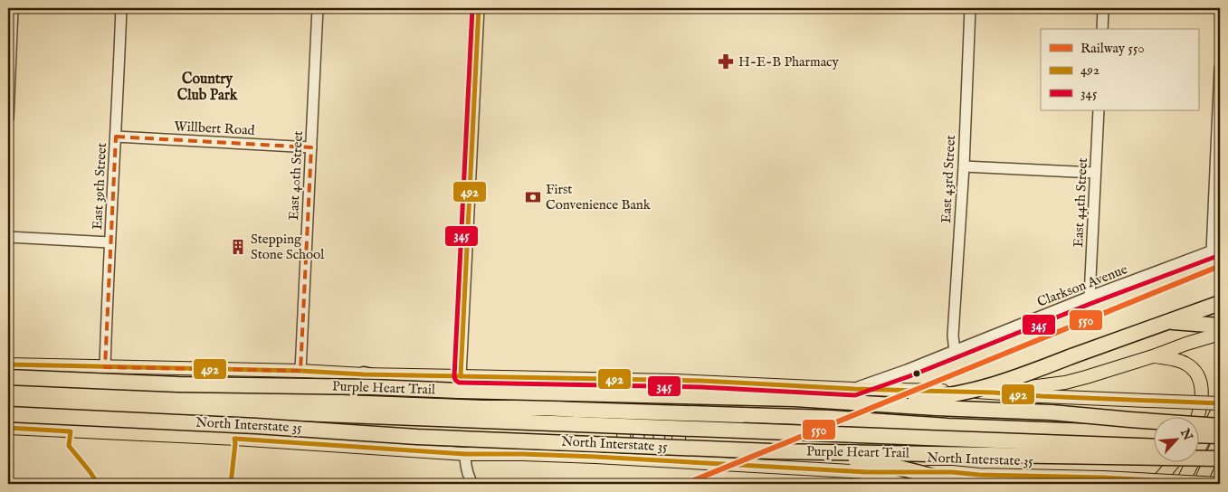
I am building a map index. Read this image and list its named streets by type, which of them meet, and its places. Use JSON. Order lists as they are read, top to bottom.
{
  "streets": {
    "highway": ["Purple Heart Trail"],
    "main road": ["North Interstate 35"],
    "street": [
      "Willbert Road",
      "East 40th Street",
      "East 43rd Street",
      "East 39th Street",
      "East 44th Street",
      "Clarkson Avenue"
    ]
  },
  "crossings": [
    ["Willbert Road", "East 40th Street"],
    ["Willbert Road", "East 39th Street"],
    ["East 43rd Street", "Clarkson Avenue"],
    ["East 44th Street", "Clarkson Avenue"]
  ],
  "districts": ["Country Club Park"],
  "places": {
    "pharmacy": ["H-E-B Pharmacy"],
    "bank": ["First Convenience Bank"],
    "building": ["Stepping Stone School"]
  },
  "lines": ["transit line 492", "transit line 345", "rail line 550"],
  "legend": ["Railway 550", "492", "345"],
  "north": "top right"
}
